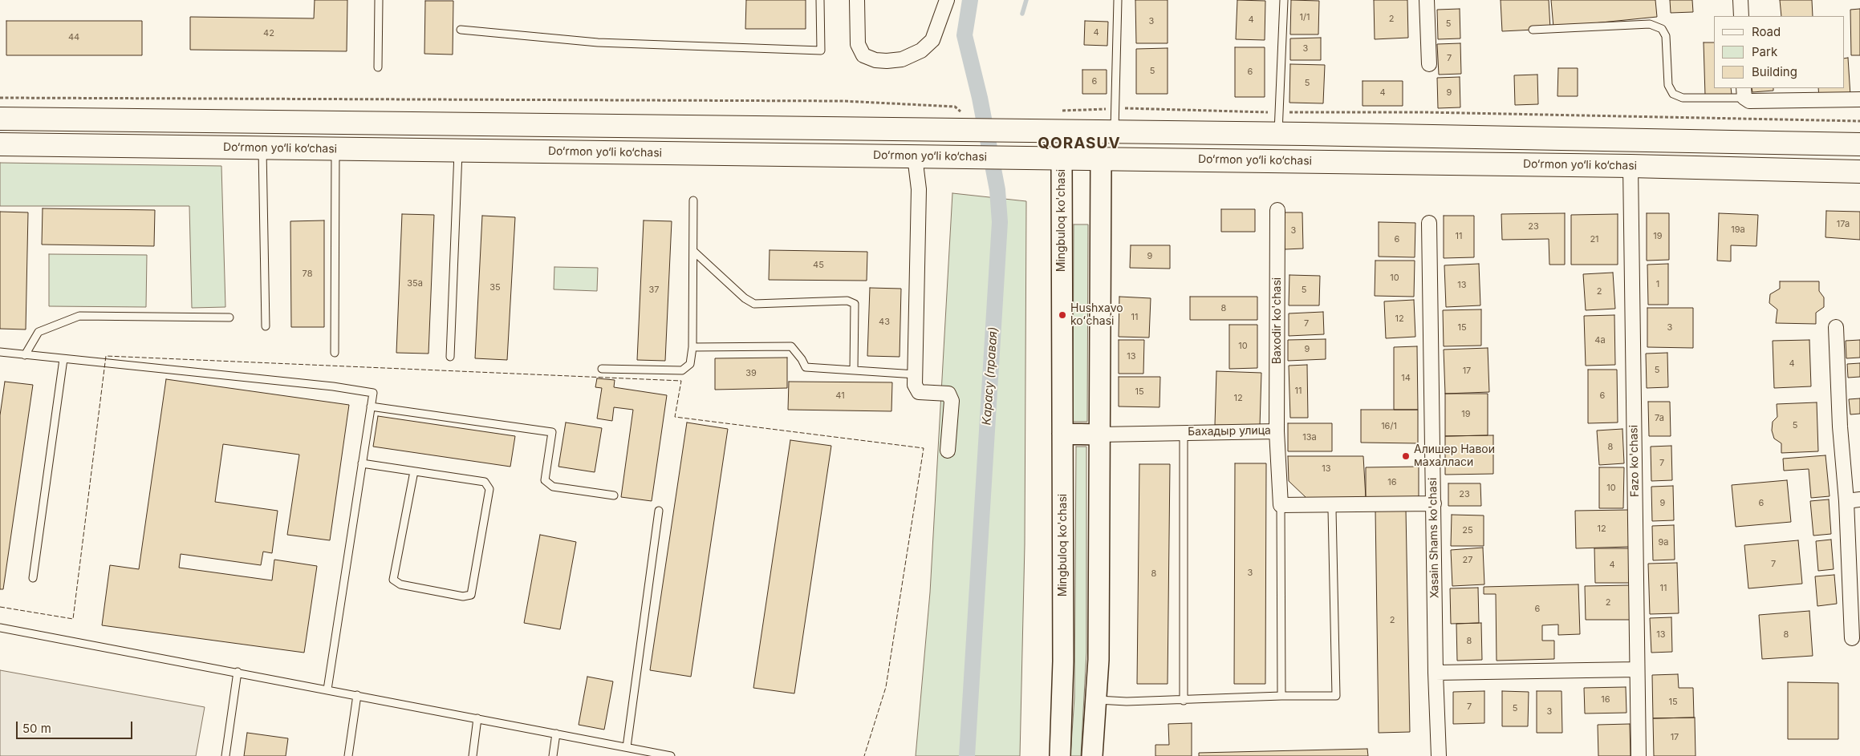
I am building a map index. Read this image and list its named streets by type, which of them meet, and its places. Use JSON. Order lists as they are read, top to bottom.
{
  "streets": {
    "main road": ["Do‘rmon yo‘li ko‘chasi", "Mingbuloq ko'chasi"],
    "street": [
      "Baxodir ko'chasi",
      "Бахадыр улица",
      "Fazo ko'chasi",
      "Xasain Shams ko'chasi"
    ]
  },
  "crossings": [
    ["Do‘rmon yo‘li ko‘chasi", "Mingbuloq ko'chasi"],
    ["Do‘rmon yo‘li ko‘chasi", "Fazo ko'chasi"],
    ["Baxodir ko'chasi", "Бахадыр улица"]
  ],
  "districts": ["QORASUV"],
  "water": ["Карасу (правая)"],
  "places": ["Hushxavo koʻchasi", "Алишер Навои махалласи"],
  "house_numbers": [
    "1/1",
    "2",
    "4",
    "3",
    "5",
    "4",
    "42",
    "44",
    "3",
    "7",
    "5",
    "6",
    "6",
    "5",
    "4",
    "9",
    "17a",
    "23",
    "19a",
    "3",
    "11",
    "19",
    "6",
    "21",
    "9",
    "45",
    "78",
    "10",
    "35а",
    "1",
    "13",
    "35",
    "37",
    "5",
    "2",
    "8",
    "11",
    "12",
    "43",
    "7",
    "15",
    "3",
    "4a",
    "10",
    "9",
    "13",
    "4",
    "5",
    "17",
    "39",
    "14",
    "11",
    "15",
    "41",
    "6",
    "12",
    "19",
    "7a",
    "5",
    "16/1",
    "13а",
    "8",
    "7",
    "13",
    "16",
    "10",
    "23",
    "9",
    "6",
    "12",
    "25",
    "9a",
    "27",
    "7",
    "4",
    "3",
    "8",
    "11",
    "2",
    "6",
    "2",
    "13",
    "8",
    "8",
    "16",
    "15",
    "7",
    "5",
    "3",
    "17"
  ],
  "legend": ["Road", "Park", "Building"],
  "scale_bar": "50 m"
}
